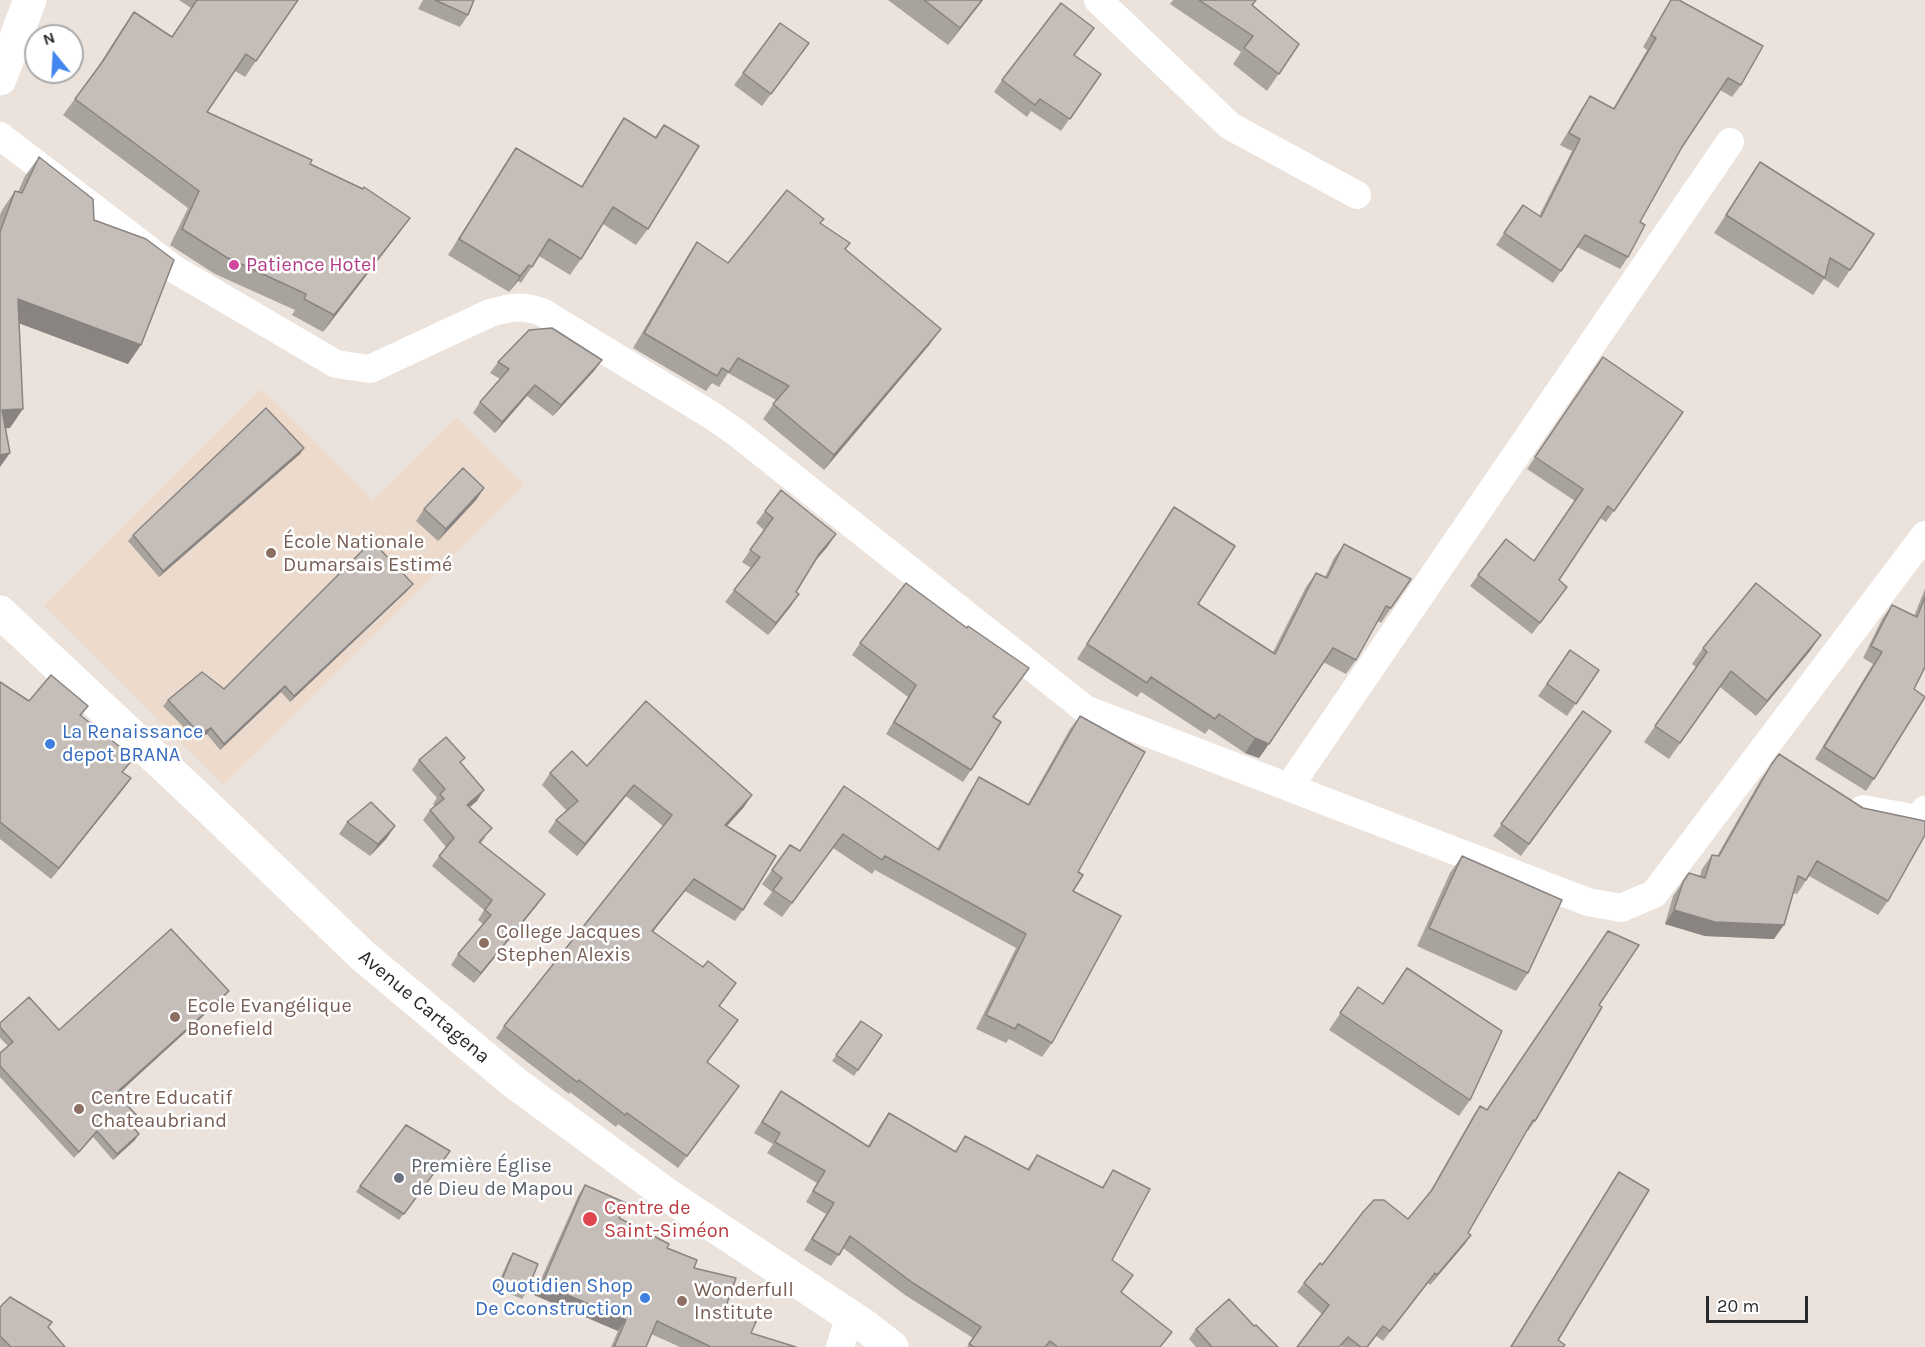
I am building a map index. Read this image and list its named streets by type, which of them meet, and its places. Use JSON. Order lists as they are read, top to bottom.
{
  "streets": {
    "street": ["Avenue Cartagena"]
  },
  "places": [
    "Patience Hotel",
    "École Nationale Dumarsais Estimé",
    "La Renaissance depot BRANA",
    "College Jacques Stephen Alexis",
    "Ecole Evangélique Bonefield",
    "Centre Educatif Chateaubriand",
    "Première Église de Dieu de Mapou",
    "Centre de Saint-Siméon",
    "Quotidien Shop De Cconstruction",
    "Wonderfull Institute"
  ],
  "scale_bar": "20 m",
  "north": "top"
}
